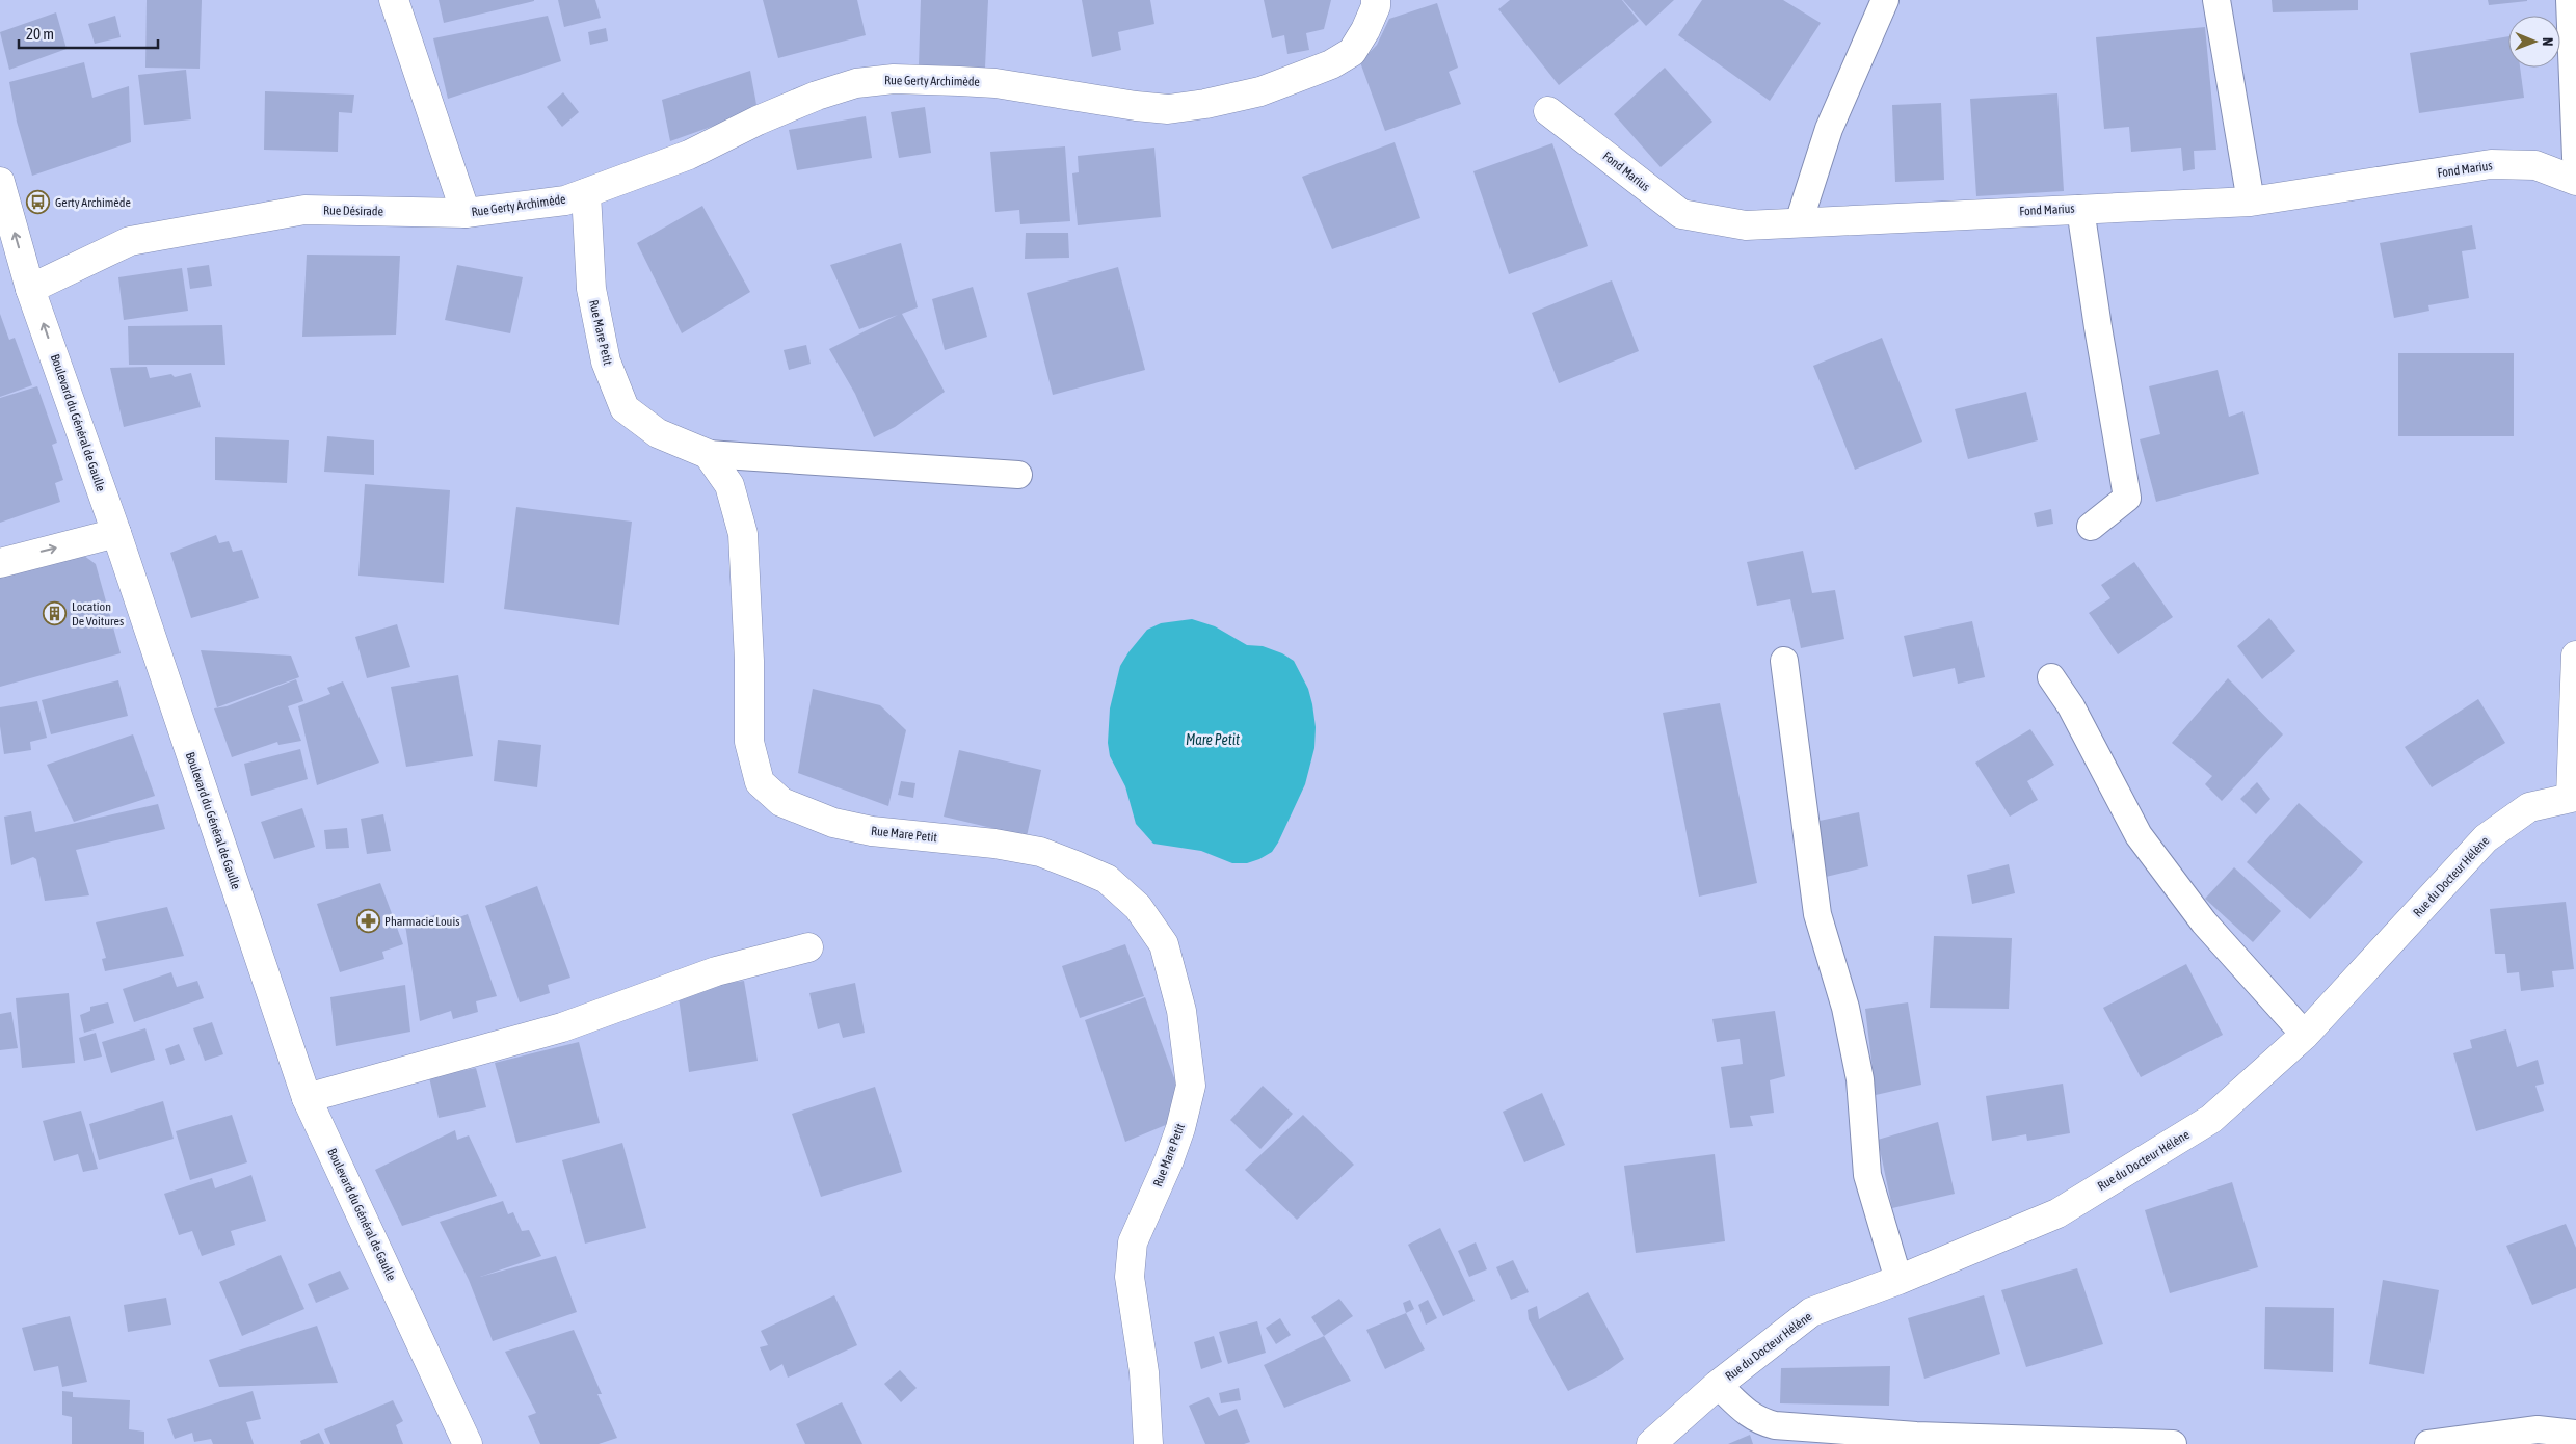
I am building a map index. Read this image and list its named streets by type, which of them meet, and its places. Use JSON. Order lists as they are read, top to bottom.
{
  "streets": {
    "street": [
      "Rue Gerty Archimède",
      "Fond Marius",
      "Rue Désirade",
      "Rue Mare Petit",
      "Boulevard du Général de Gaulle",
      "Rue du Docteur Hélène"
    ]
  },
  "crossings": [
    ["Rue Gerty Archimède", "Rue Désirade"],
    ["Rue Gerty Archimède", "Rue Mare Petit"],
    ["Rue Désirade", "Boulevard du Général de Gaulle"]
  ],
  "water": ["Mare Petit"],
  "places": {
    "bus stop": ["Gerty Archimède"],
    "building": ["Location De Voitures"],
    "pharmacy": ["Pharmacie Louis"]
  },
  "scale_bar": "20 m",
  "north": "right"
}
